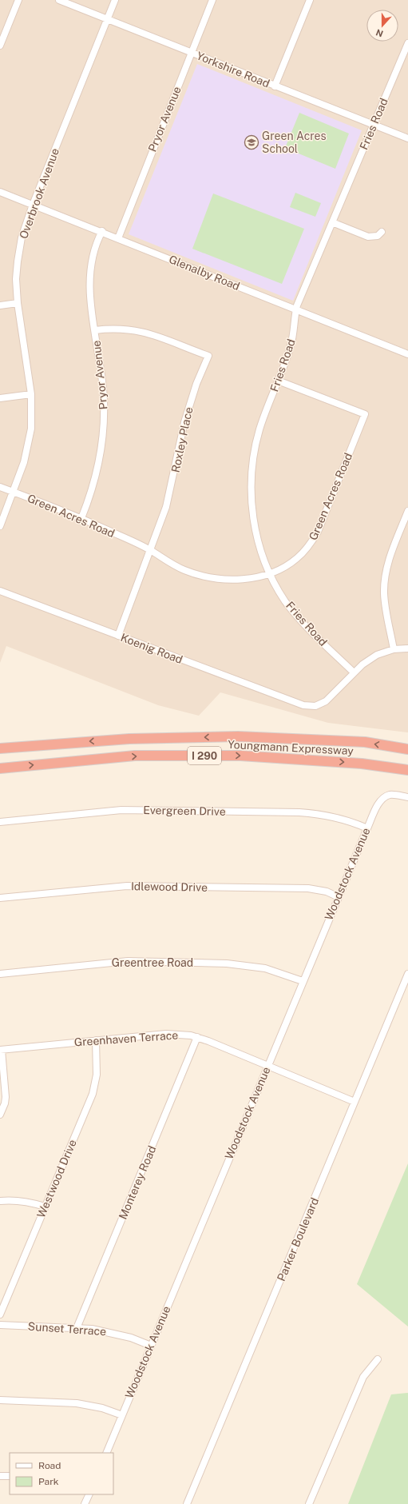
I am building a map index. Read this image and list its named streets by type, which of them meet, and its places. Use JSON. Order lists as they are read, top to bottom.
{
  "streets": {
    "highway": ["Youngmann Expressway", "I 290"],
    "street": [
      "Yorkshire Road",
      "Pryor Avenue",
      "Fries Road",
      "Overbrook Avenue",
      "Glenalby Road",
      "Roxley Place",
      "Green Acres Road",
      "Koenig Road",
      "Evergreen Drive",
      "Woodstock Avenue",
      "Idlewood Drive",
      "Greentree Road",
      "Greenhaven Terrace",
      "Westwood Drive",
      "Monterey Road",
      "Parker Boulevard",
      "Sunset Terrace"
    ]
  },
  "crossings": [
    ["Yorkshire Road", "Pryor Avenue"],
    ["Yorkshire Road", "Fries Road"],
    ["Yorkshire Road", "Overbrook Avenue"],
    ["Pryor Avenue", "Glenalby Road"],
    ["Pryor Avenue", "Roxley Place"],
    ["Pryor Avenue", "Green Acres Road"],
    ["Fries Road", "Glenalby Road"],
    ["Fries Road", "Green Acres Road"],
    ["Fries Road", "Koenig Road"],
    ["Overbrook Avenue", "Glenalby Road"],
    ["Overbrook Avenue", "Green Acres Road"],
    ["Roxley Place", "Green Acres Road"],
    ["Roxley Place", "Koenig Road"],
    ["Evergreen Drive", "Woodstock Avenue"],
    ["Woodstock Avenue", "Idlewood Drive"],
    ["Woodstock Avenue", "Greentree Road"],
    ["Woodstock Avenue", "Greenhaven Terrace"],
    ["Woodstock Avenue", "Sunset Terrace"],
    ["Greenhaven Terrace", "Westwood Drive"],
    ["Greenhaven Terrace", "Monterey Road"],
    ["Greenhaven Terrace", "Parker Boulevard"],
    ["Monterey Road", "Sunset Terrace"]
  ],
  "places": {
    "school or university": ["Green Acres School"]
  },
  "legend": ["Road", "Park"],
  "north": "bottom"
}
